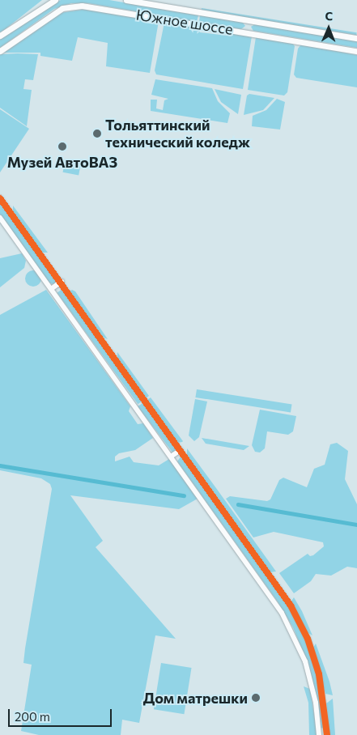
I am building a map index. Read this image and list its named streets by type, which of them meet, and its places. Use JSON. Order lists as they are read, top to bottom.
{
  "streets": {
    "main road": ["Южное шоссе"]
  },
  "places": ["Тольяттинский технический коледж", "Музей АвтоВАЗ", "Дом матрешки"],
  "scale_bar": "200 m",
  "north": "top"
}
